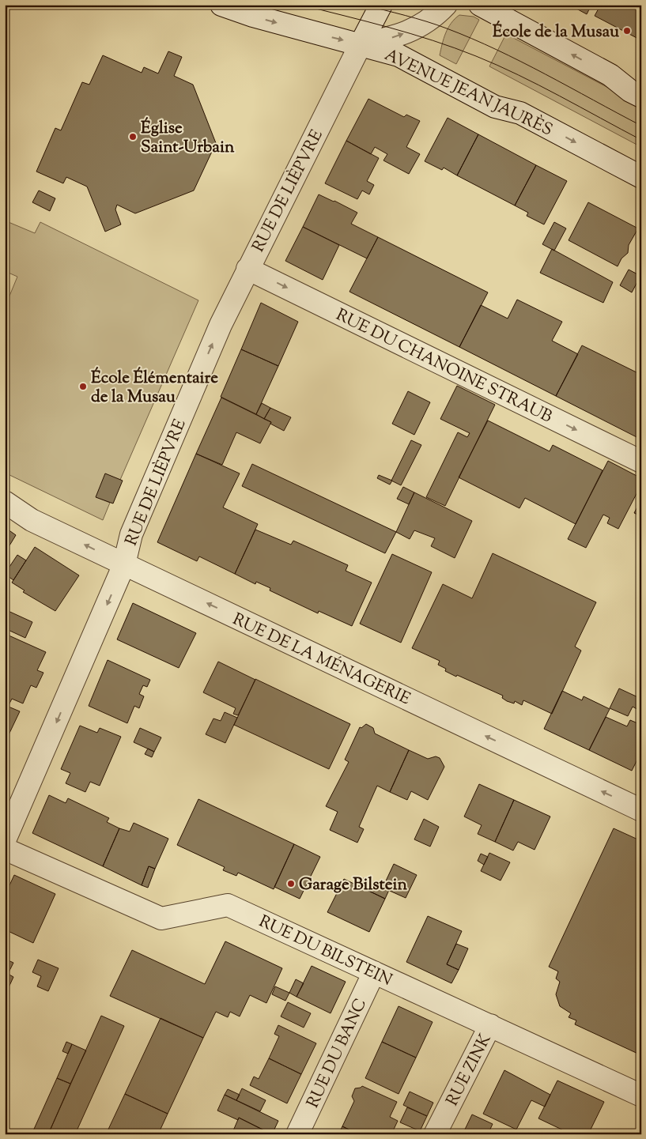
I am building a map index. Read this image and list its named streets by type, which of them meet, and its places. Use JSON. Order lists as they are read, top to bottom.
{
  "streets": {
    "street": [
      "AVENUE JEAN JAURÈS",
      "RUE DE LIÈPVRE",
      "RUE DU CHANOINE STRAUB",
      "RUE DE LA MÉNAGERIE",
      "RUE DU BILSTEIN",
      "RUE DU BANC",
      "RUE ZINK"
    ]
  },
  "crossings": [
    ["AVENUE JEAN JAURÈS", "RUE DE LIÈPVRE"],
    ["RUE DE LIÈPVRE", "RUE DU CHANOINE STRAUB"],
    ["RUE DE LIÈPVRE", "RUE DE LA MÉNAGERIE"],
    ["RUE DU BILSTEIN", "RUE DU BANC"],
    ["RUE DU BILSTEIN", "RUE ZINK"]
  ],
  "one_way": ["RUE DU CHANOINE STRAUB", "RUE DE LA MÉNAGERIE"],
  "places": [
    "École de la Musau",
    "Église Saint-Urbain",
    "École Élémentaire de la Musau",
    "Garage Bilstein"
  ]
}
